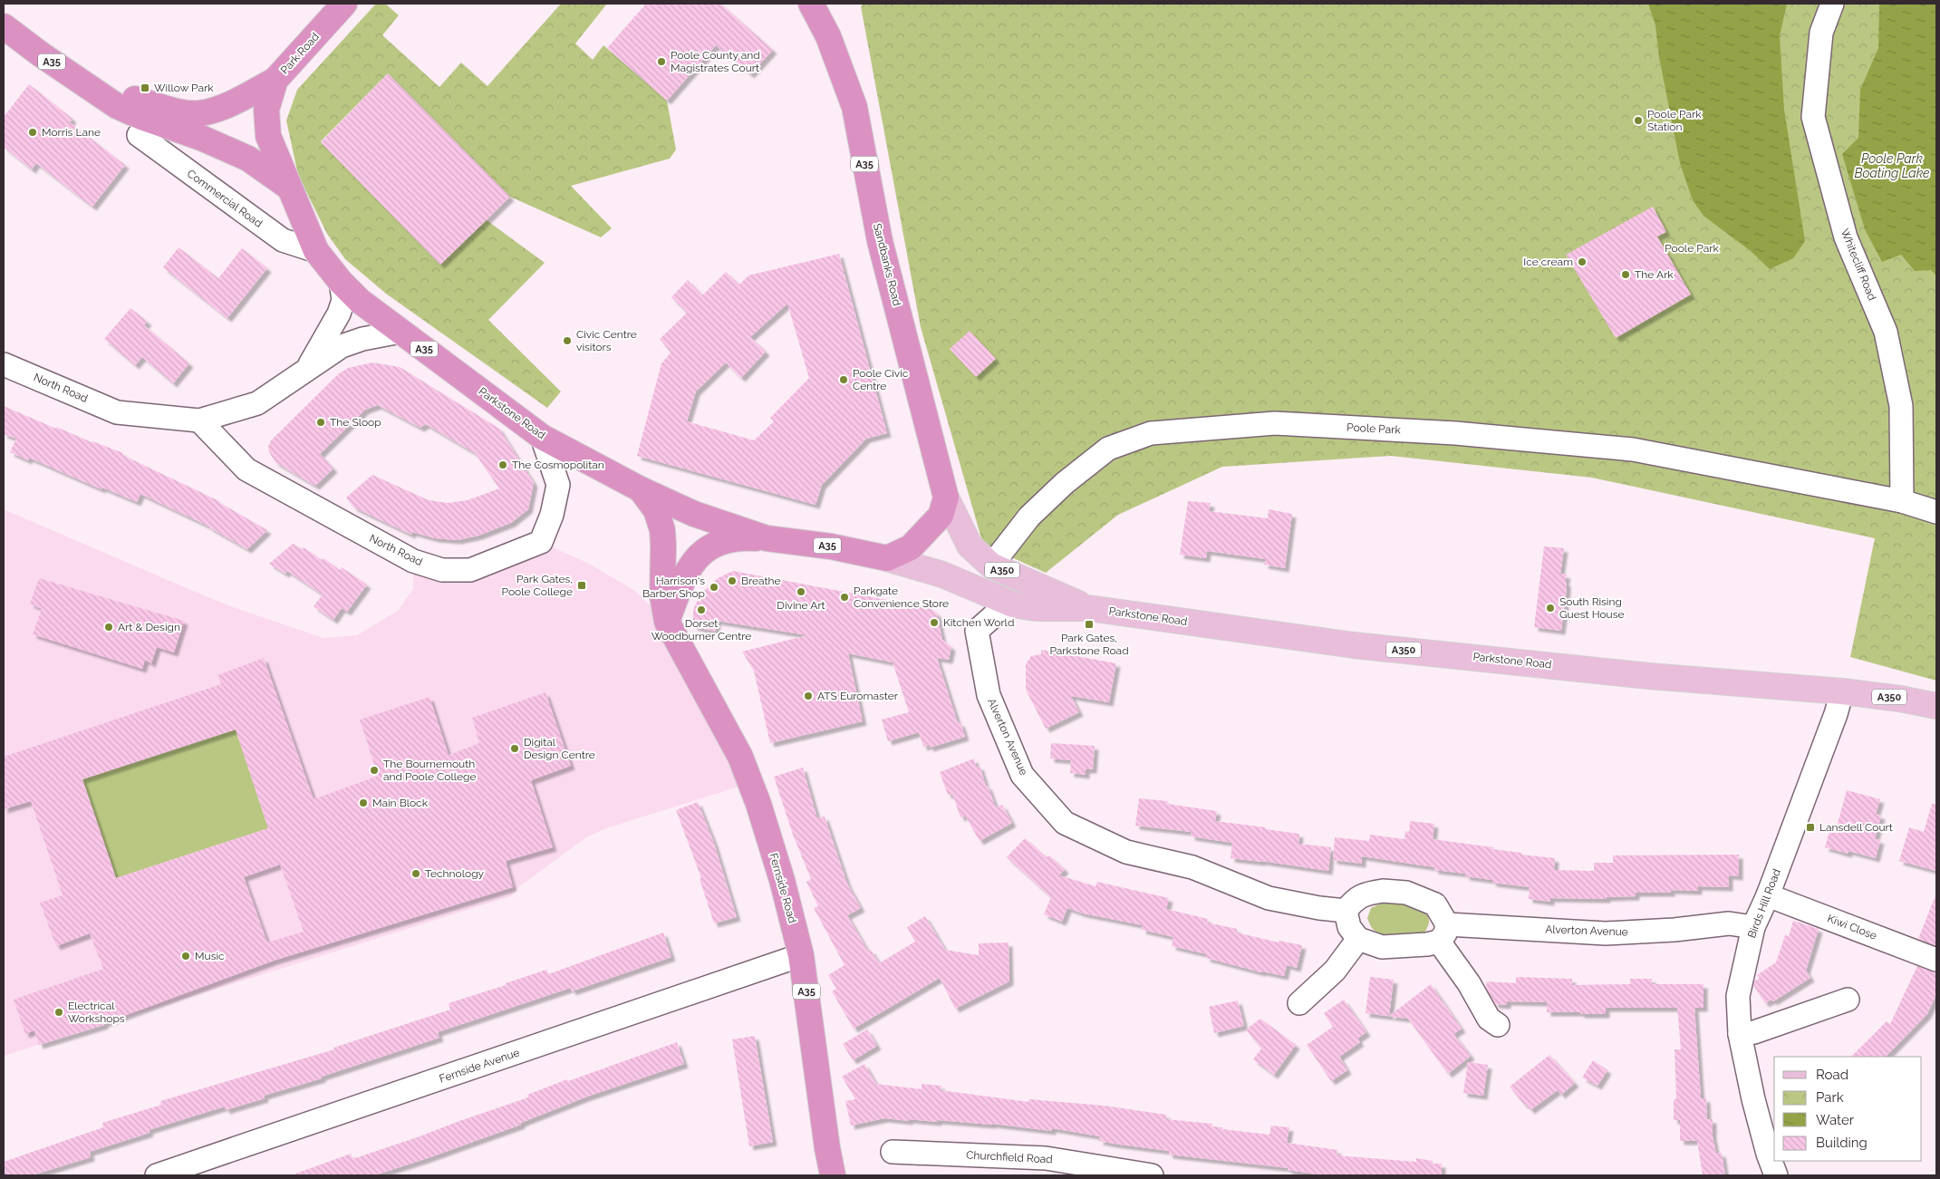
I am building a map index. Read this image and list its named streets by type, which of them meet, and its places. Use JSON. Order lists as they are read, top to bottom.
{
  "streets": {
    "highway": [
      "Park Road",
      "A35",
      "Sandbanks Road",
      "Parkstone Road",
      "Fernside Road"
    ],
    "main road": ["A350"],
    "street": [
      "Commercial Road",
      "Whitecliff Road",
      "North Road",
      "Poole Park",
      "Alverton Avenue",
      "Birds Hill Road",
      "Kiwi Close",
      "Fernside Avenue",
      "Churchfield Road"
    ]
  },
  "crossings": [
    ["Park Road", "A35"],
    ["Park Road", "Parkstone Road"],
    ["A35", "Parkstone Road"],
    ["A35", "Fernside Road"],
    ["Commercial Road", "Parkstone Road"],
    ["Sandbanks Road", "Parkstone Road"],
    ["Whitecliff Road", "Poole Park"],
    ["North Road", "Parkstone Road"],
    ["Parkstone Road", "Poole Park"],
    ["Parkstone Road", "Alverton Avenue"],
    ["Parkstone Road", "Fernside Road"],
    ["Parkstone Road", "Birds Hill Road"],
    ["Alverton Avenue", "Birds Hill Road"],
    ["Fernside Road", "Fernside Avenue"],
    ["Birds Hill Road", "Kiwi Close"]
  ],
  "water": ["Poole Park Boating Lake"],
  "parks": ["Poole Park"],
  "places": {
    "other": [
      "Poole County and Magistrates Court",
      "Poole Park Station",
      "Morris Lane",
      "Ice cream",
      "The Ark",
      "Civic Centre visitors",
      "Poole Civic Centre",
      "The Sloop",
      "The Cosmopolitan",
      "Breathe",
      "Harrison‘s Barber Shop",
      "Divine Art",
      "Parkgate Convenience Store",
      "South Rising Guest House",
      "Dorset Woodburner Centre",
      "Kitchen World",
      "Art & Design",
      "ATS Euromaster",
      "Digital Design Centre",
      "The Bournemouth and Poole College",
      "Main Block",
      "Technology",
      "Music",
      "Electrical Workshops"
    ],
    "transit": [
      "Willow Park",
      "Park Gates, Poole College",
      "Park Gates, Parkstone Road",
      "Lansdell Court"
    ]
  },
  "legend": [
    "Road",
    "Park",
    "Water",
    "Building"
  ]
}
